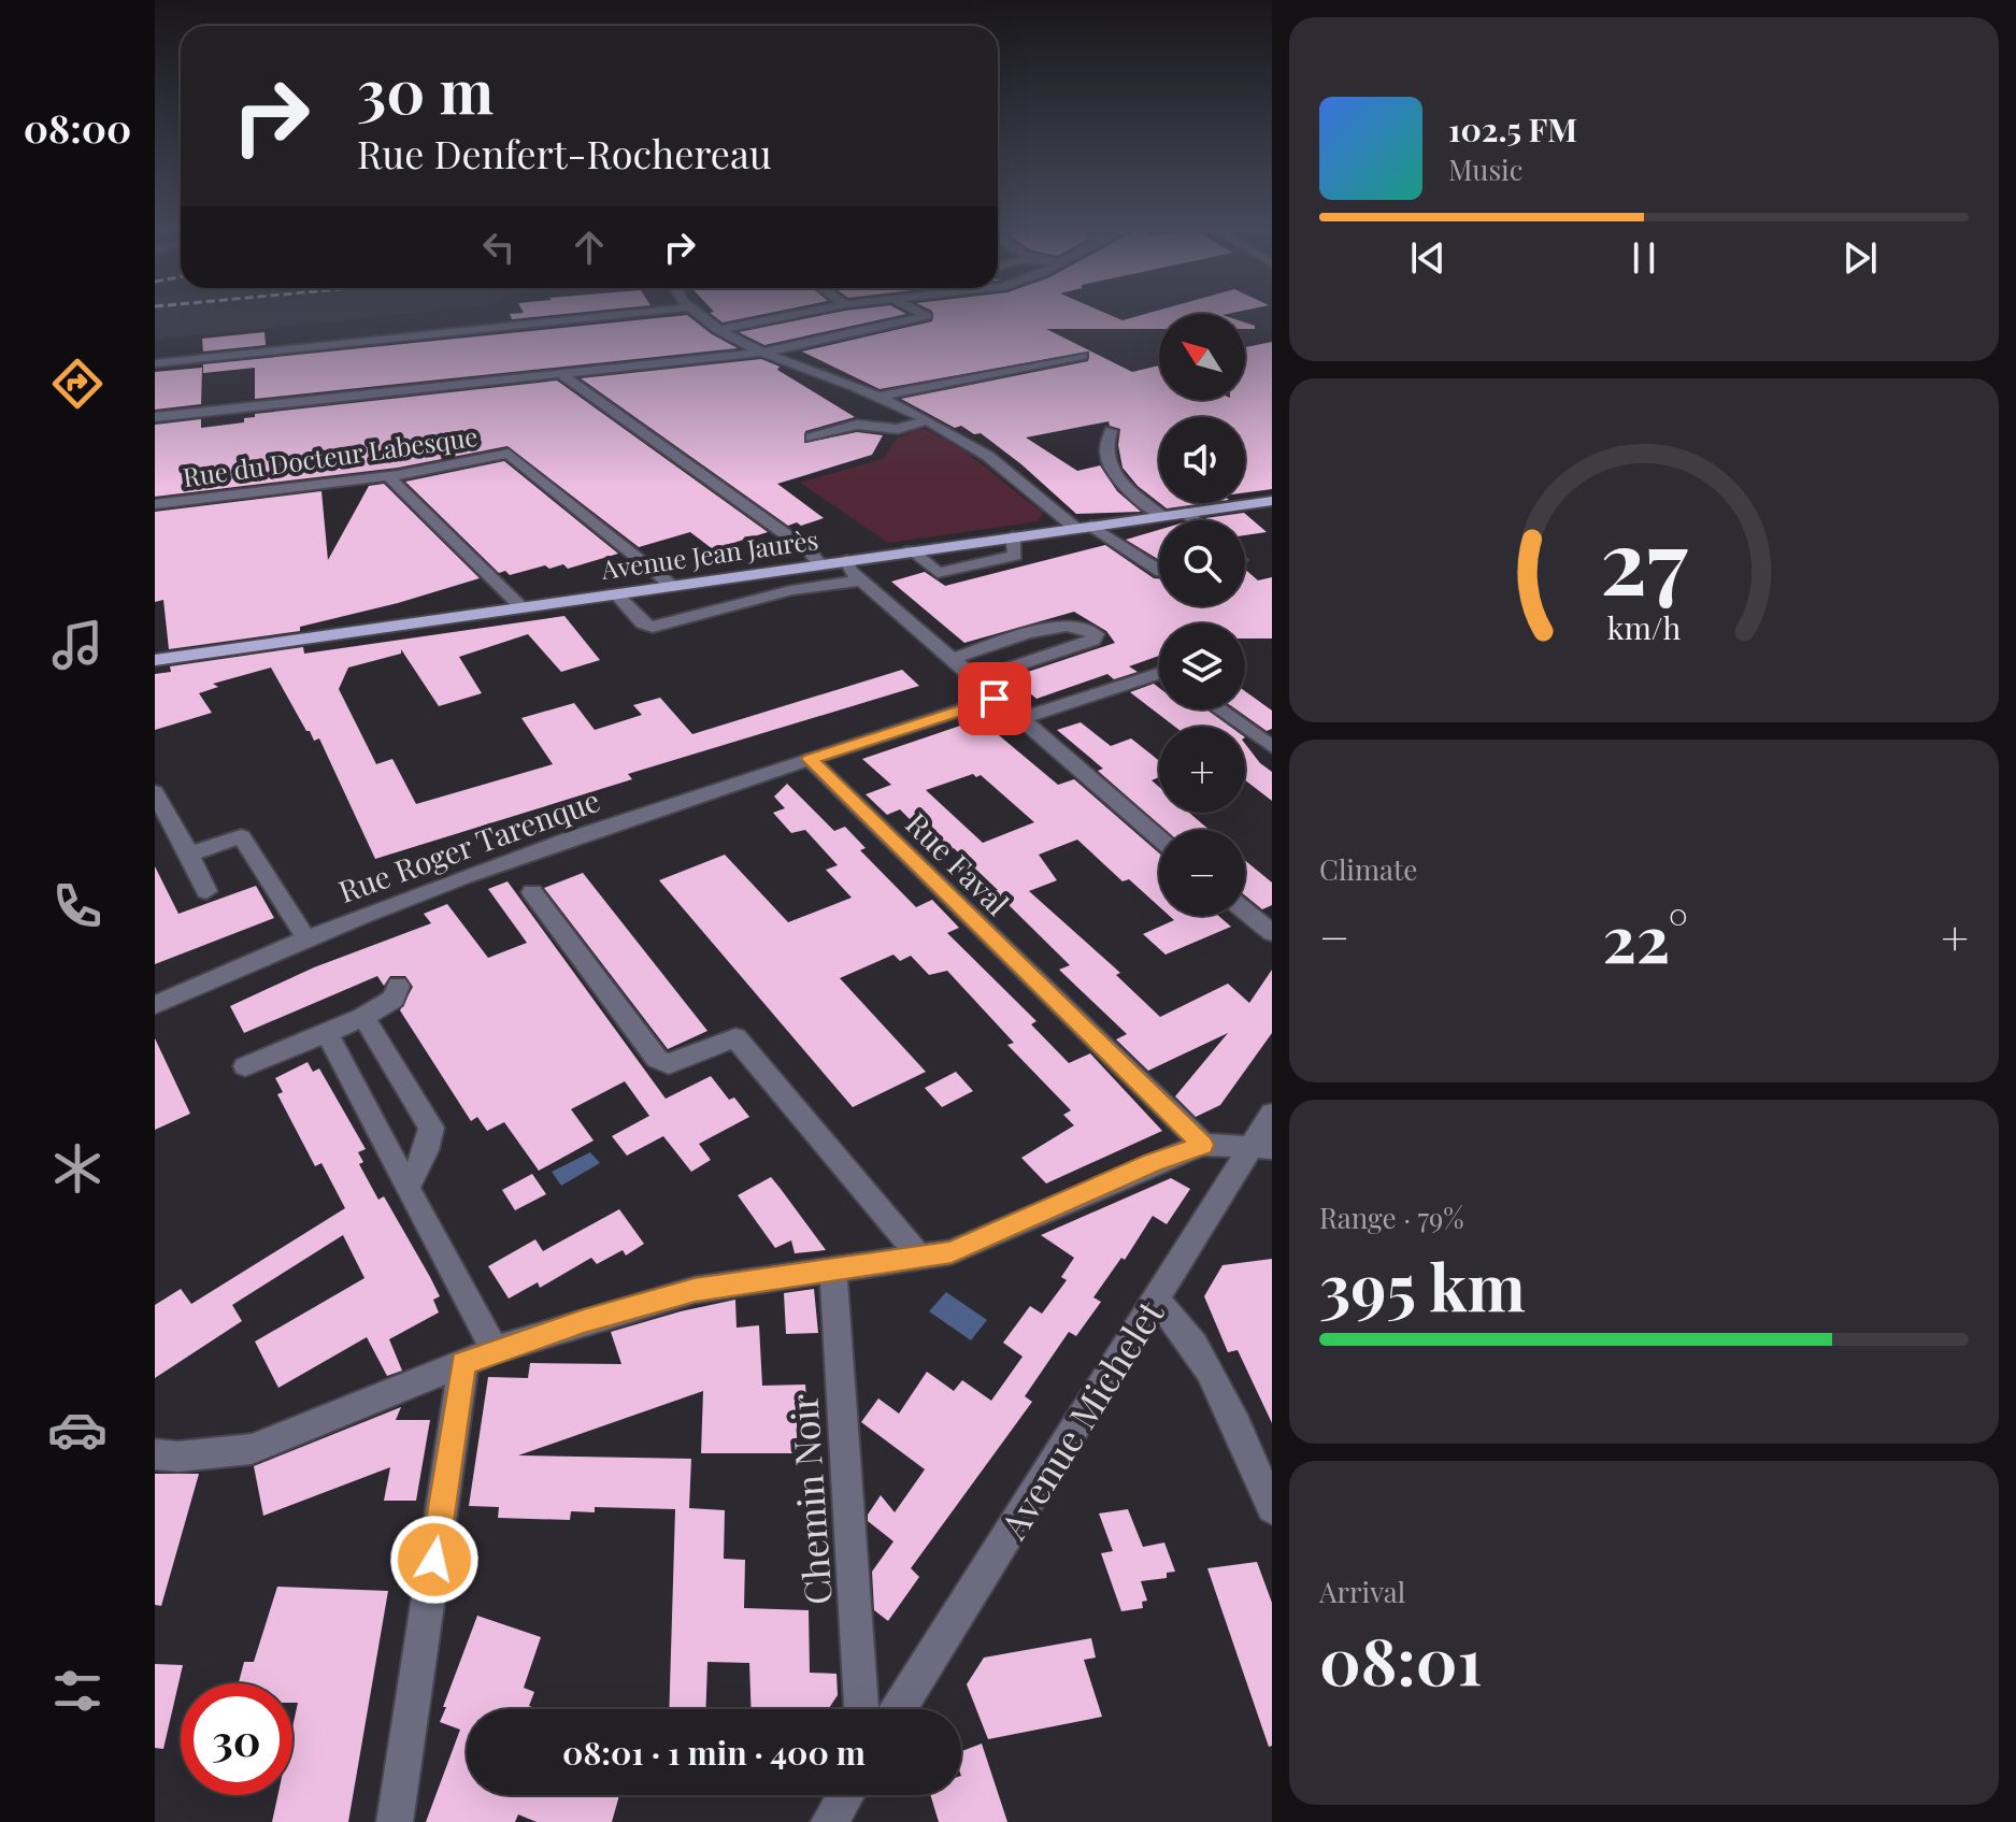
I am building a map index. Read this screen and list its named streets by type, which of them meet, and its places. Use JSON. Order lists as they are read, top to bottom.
{
  "streets": {
    "main road": ["Avenue Jean Jaurès"],
    "street": [
      "Rue du Docteur Labesque",
      "Rue Roger Tarenque",
      "Rue Faval",
      "Avenue Michelet",
      "Chemin Noir"
    ]
  },
  "crossings": [
    ["Rue du Docteur Labesque", "Avenue Jean Jaurès"],
    ["Rue Roger Tarenque", "Rue Faval"]
  ],
  "north": "top left",
  "page": {
    "tabs": "08:00",
    "turn": ["30 m", "Rue Denfert-Rochereau"],
    "song": ["102.5 FM", "Music"],
    "map_buttons": ["+", "−"],
    "tile": [
      "Climate",
      ["Range · 79%", "395 km"],
      ["Arrival", "08:01"]
    ],
    "heat": ["−", "22°", "+"],
    "limit": "30",
    "trip": "08:01 · 1 min · 400 m",
    "gauge": ["27", "km/h"]
  }
}
